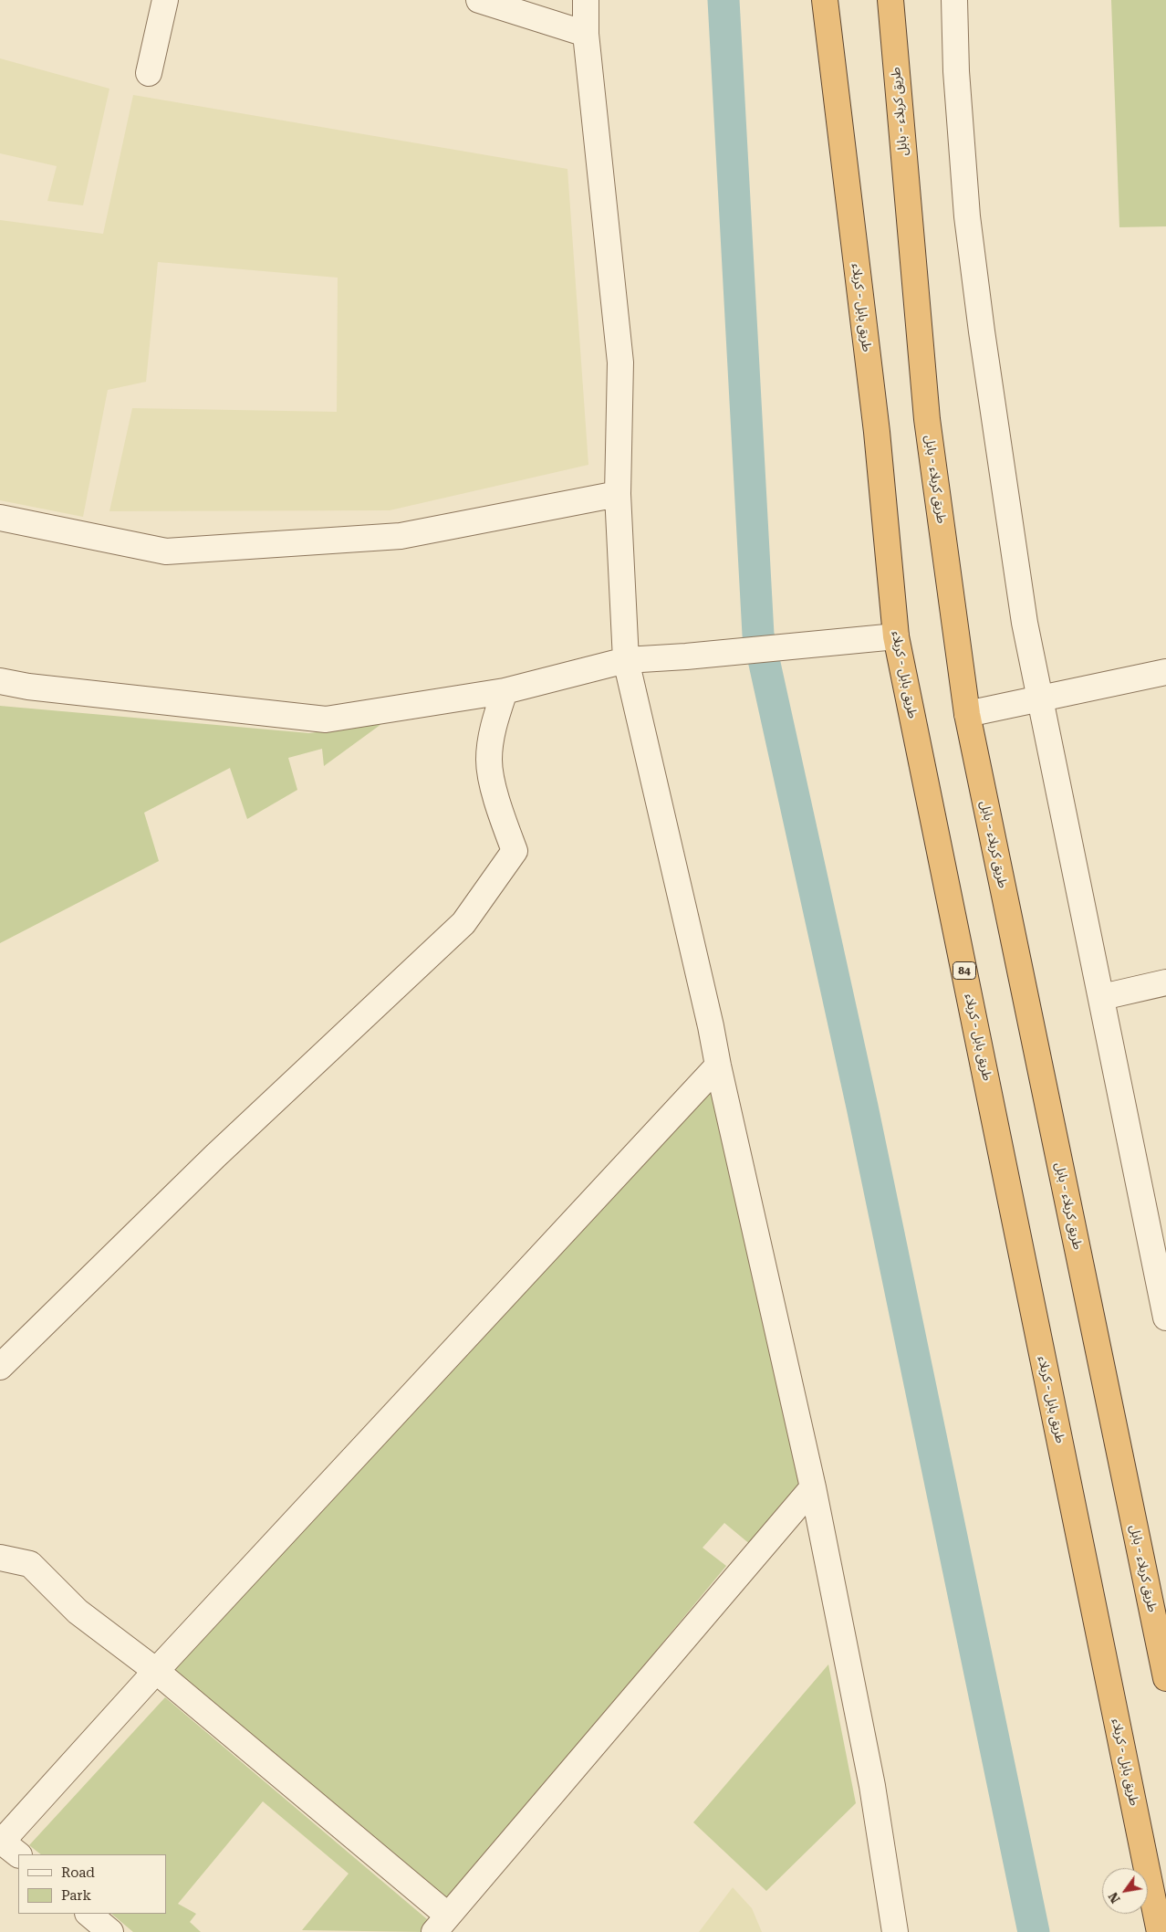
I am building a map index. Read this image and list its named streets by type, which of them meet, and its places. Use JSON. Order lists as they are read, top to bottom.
{
  "streets": {
    "highway": ["طريق كربلاء - بابل", "طريق بابل - كربلاء", "84"]
  },
  "legend": ["Road", "Park"],
  "north": "bottom left"
}
